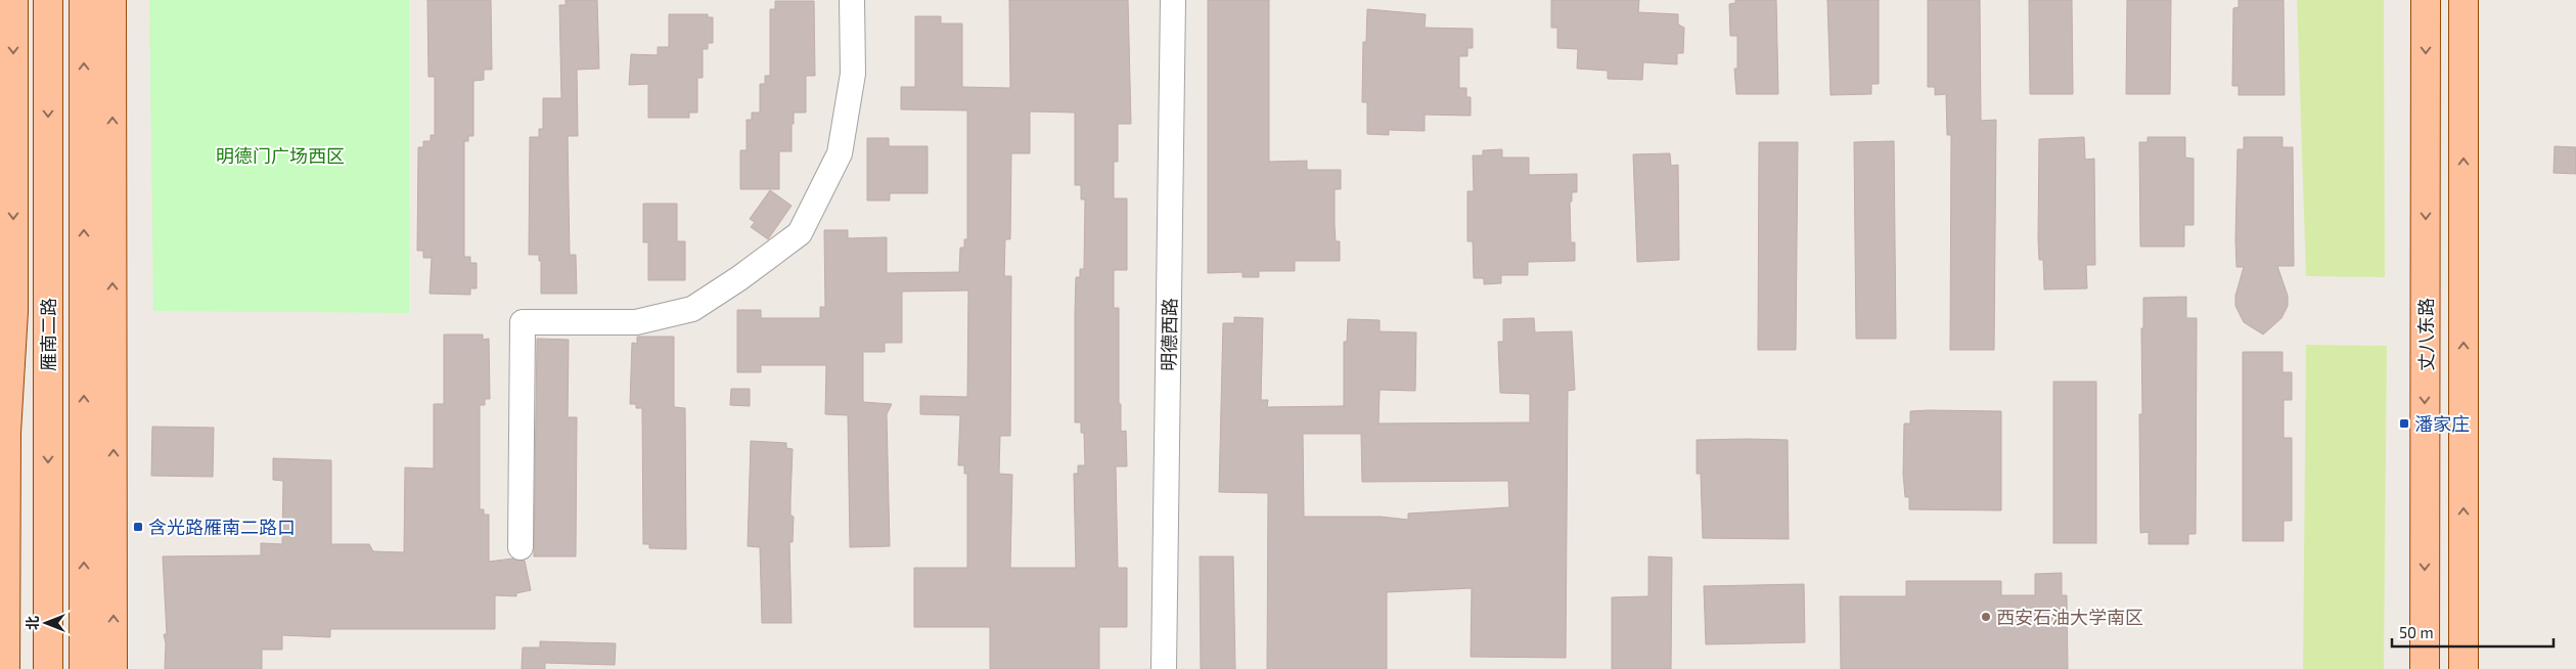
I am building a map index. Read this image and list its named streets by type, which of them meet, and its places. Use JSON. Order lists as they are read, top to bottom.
{
  "streets": {
    "main road": ["雁南二路", "丈八东路"],
    "street": ["明德西路"]
  },
  "parks": ["明德门广场西区"],
  "places": {
    "transit": ["潘家庄", "含光路雁南二路口"],
    "other": ["西安石油大学南区"]
  },
  "scale_bar": "50 m",
  "north": "left"
}
